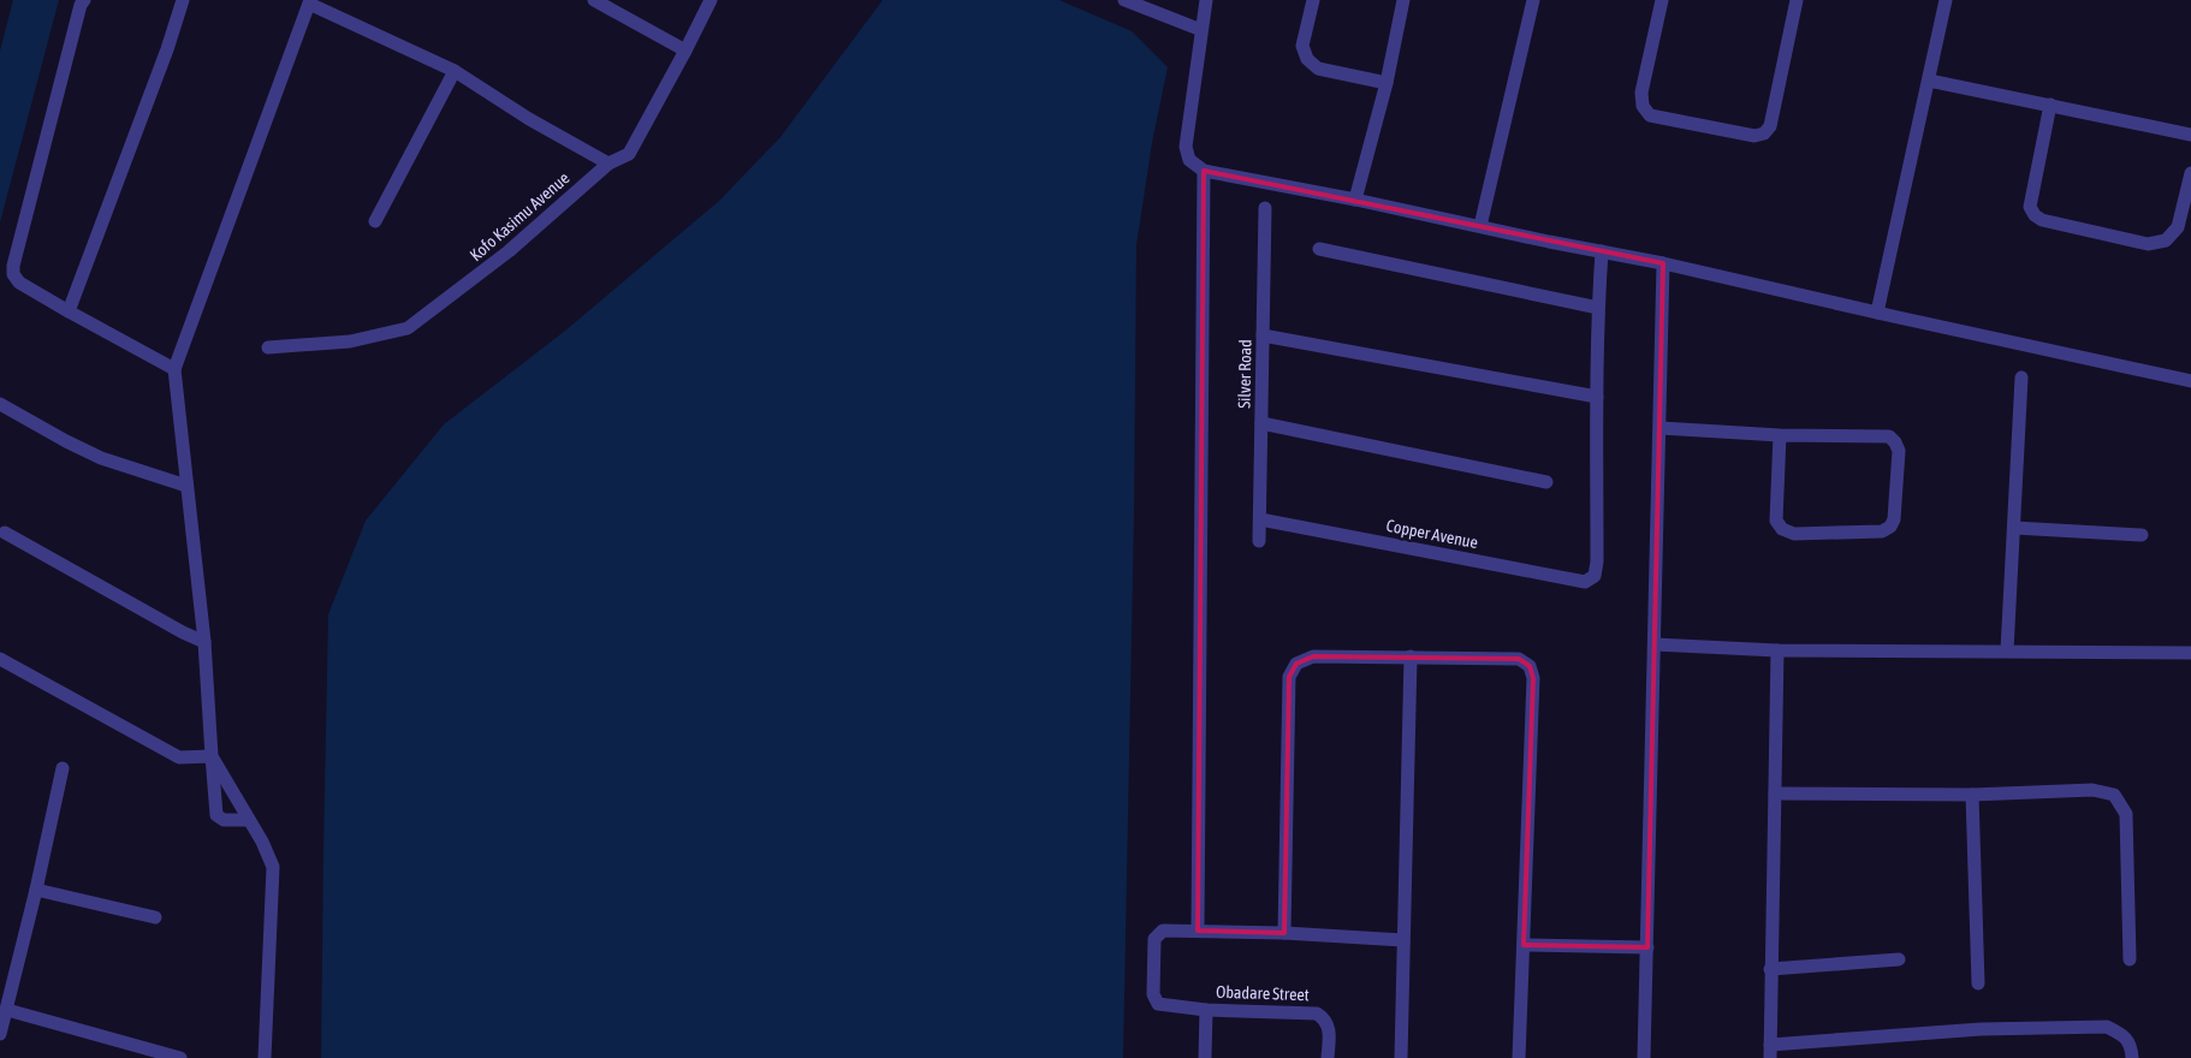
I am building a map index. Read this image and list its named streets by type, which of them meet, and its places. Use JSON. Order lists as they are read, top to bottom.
{
  "streets": {
    "street": [
      "Kofo Kasimu Avenue",
      "Silver Road",
      "Copper Avenue",
      "Obadare Street"
    ]
  },
  "crossings": [
    ["Silver Road", "Copper Avenue"]
  ]
}
